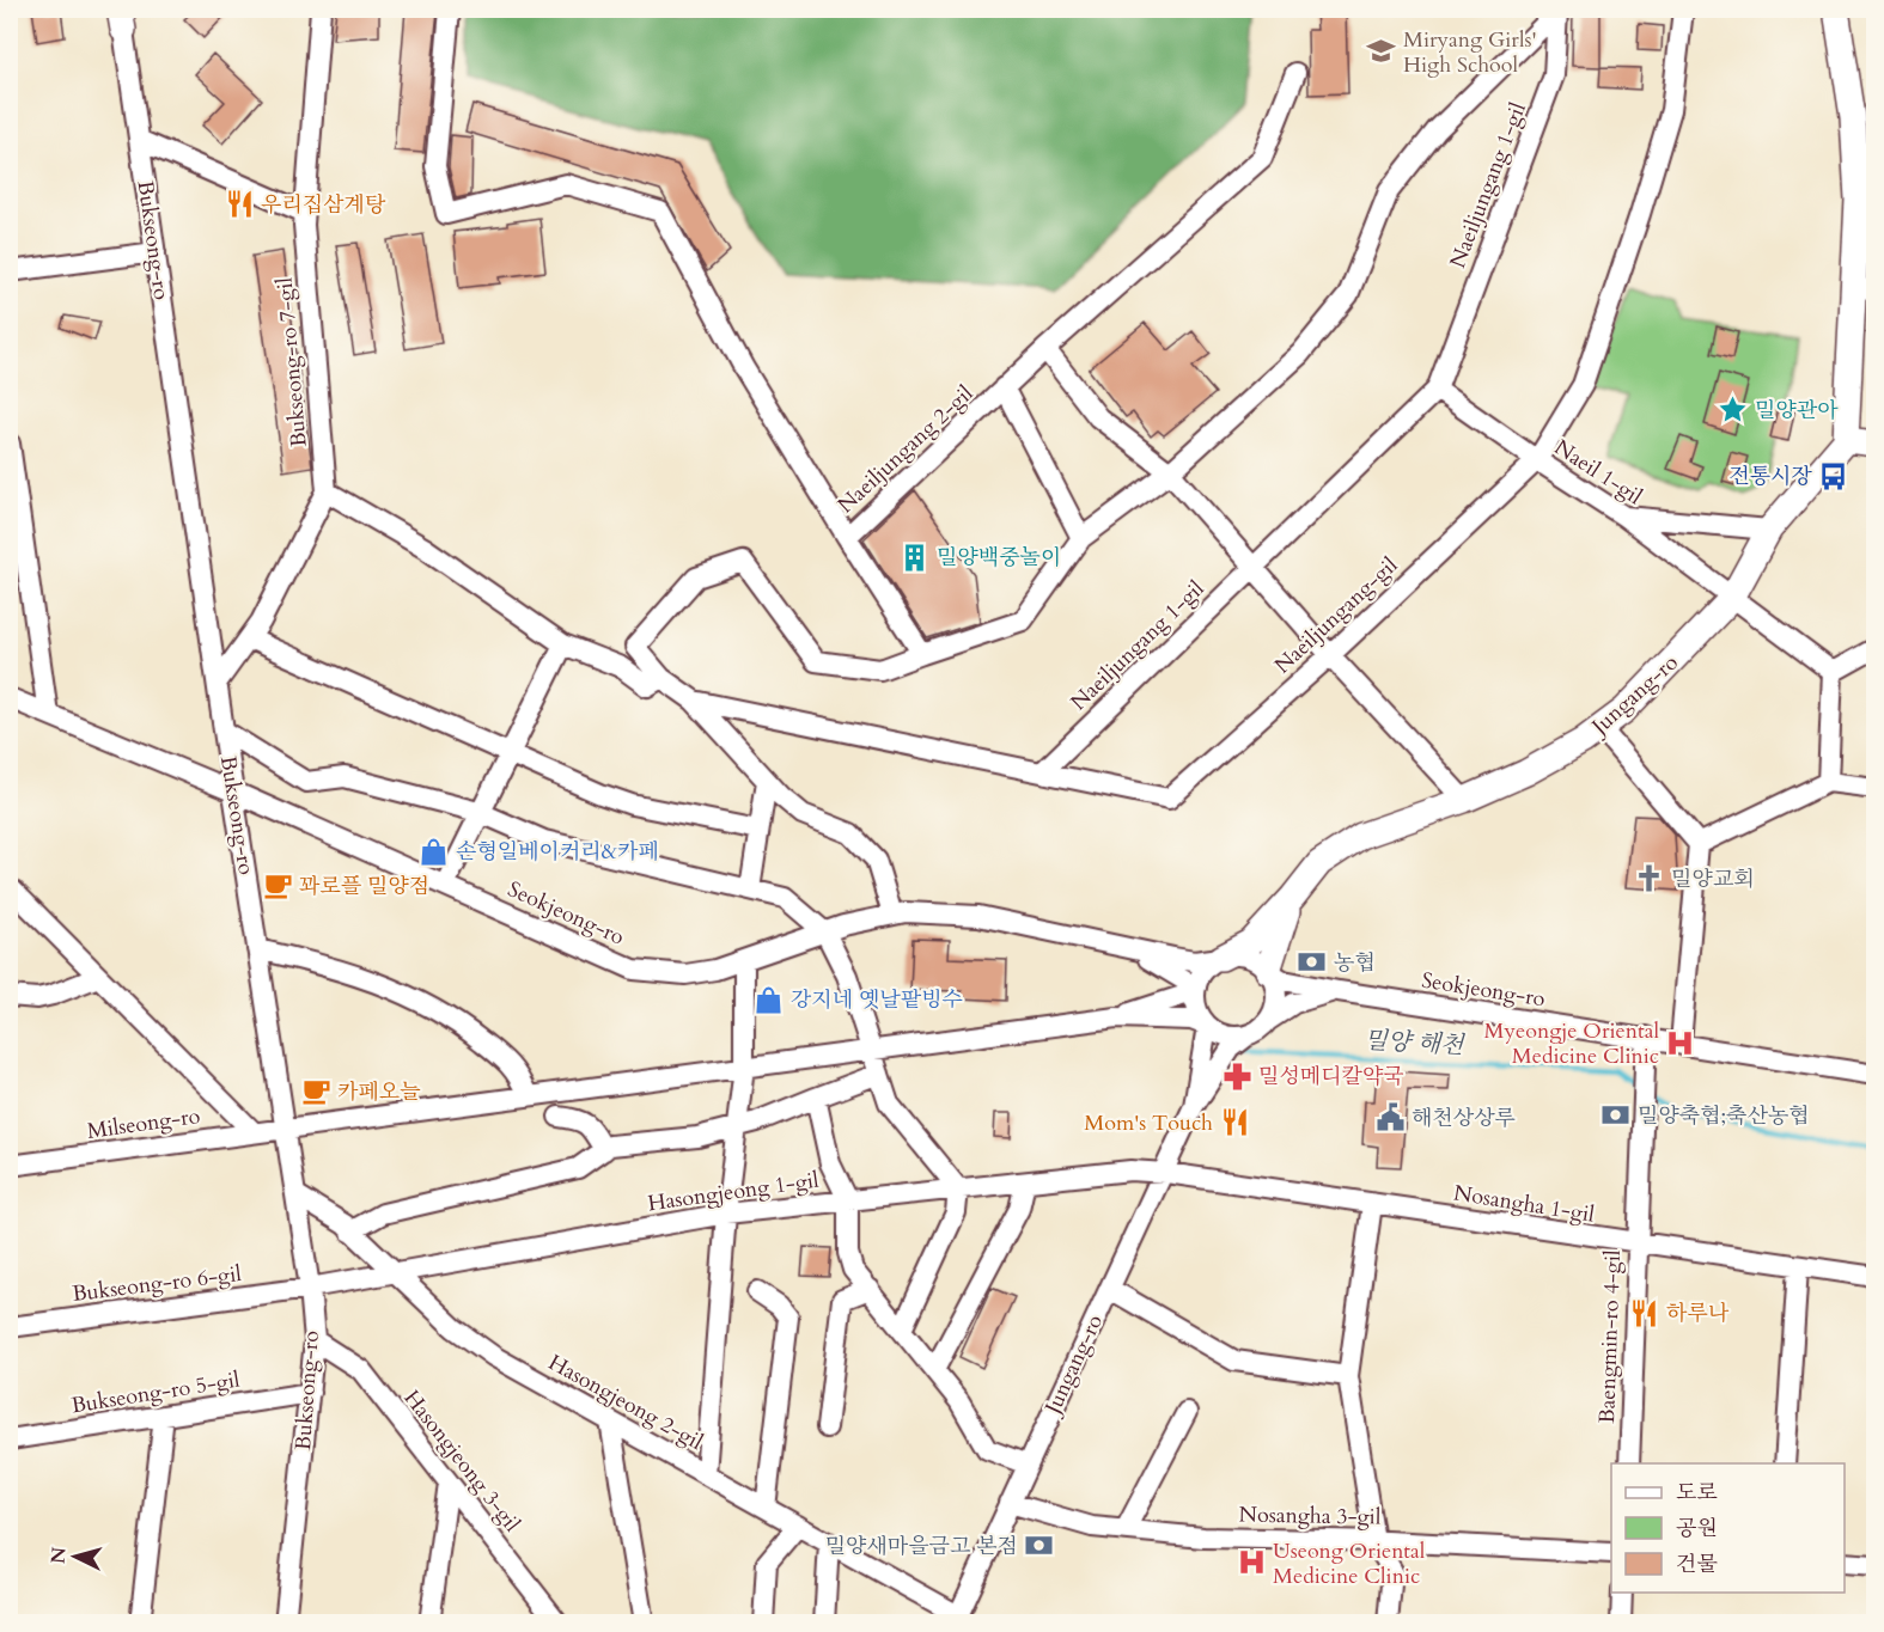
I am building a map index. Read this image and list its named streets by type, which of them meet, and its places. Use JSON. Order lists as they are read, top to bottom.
{
  "streets": {
    "main road": ["Jungang-ro"],
    "street": [
      "Naeiljungang 1-gil",
      "Bukseong-ro",
      "Bukseong-ro 7-gil",
      "Naeiljungang 2-gil",
      "Naeil 1-gil",
      "Naeiljungang-gil",
      "Seokjeong-ro",
      "Milseong-ro",
      "Hasongjeong 1-gil",
      "Nosangha 1-gil",
      "Bukseong-ro 6-gil",
      "Baengmin-ro 4-gil",
      "Bukseong-ro 5-gil",
      "Hasongjeong 2-gil",
      "Hasongjeong 3-gil",
      "Nosangha 3-gil"
    ]
  },
  "crossings": [
    ["Naeiljungang 1-gil", "Naeil 1-gil"],
    ["Naeiljungang 1-gil", "Naeiljungang-gil"],
    ["Bukseong-ro", "Seokjeong-ro"],
    ["Bukseong-ro", "Milseong-ro"],
    ["Bukseong-ro", "Hasongjeong 1-gil"],
    ["Bukseong-ro", "Bukseong-ro 6-gil"],
    ["Bukseong-ro", "Bukseong-ro 5-gil"],
    ["Bukseong-ro", "Hasongjeong 2-gil"],
    ["Bukseong-ro", "Hasongjeong 3-gil"],
    ["Naeil 1-gil", "Naeiljungang-gil"],
    ["Naeil 1-gil", "Jungang-ro"],
    ["Jungang-ro", "Hasongjeong 1-gil"],
    ["Jungang-ro", "Nosangha 1-gil"],
    ["Jungang-ro", "Hasongjeong 2-gil"],
    ["Jungang-ro", "Nosangha 3-gil"],
    ["Seokjeong-ro", "Baengmin-ro 4-gil"],
    ["Hasongjeong 1-gil", "Nosangha 1-gil"],
    ["Hasongjeong 1-gil", "Bukseong-ro 6-gil"],
    ["Hasongjeong 1-gil", "Hasongjeong 2-gil"],
    ["Nosangha 1-gil", "Baengmin-ro 4-gil"]
  ],
  "water": ["밀양 해천"],
  "places": {
    "school or university": ["Miryang Girls' High School"],
    "restaurant": ["우리집삼계탕", "Mom's Touch", "하루나"],
    "place": ["밀양관아"],
    "bus stop": ["전통시장"],
    "building": ["밀양백중놀이"],
    "shop": ["손형일베이커리&카페", "강지네 옛날팥빙수"],
    "church": ["밀양교회"],
    "cafe": ["꽈로플 밀양점", "카페오늘"],
    "bank": ["농협", "밀양축협;축산농협", "밀양새마을금고 본점"],
    "hospital": ["Myeongje Oriental Medicine Clinic", "Useong Oriental Medicine Clinic"],
    "pharmacy": ["밀성메디칼약국"],
    "public building": ["해천상상루"]
  },
  "legend": ["도로", "공원", "건물"],
  "north": "left"
}
